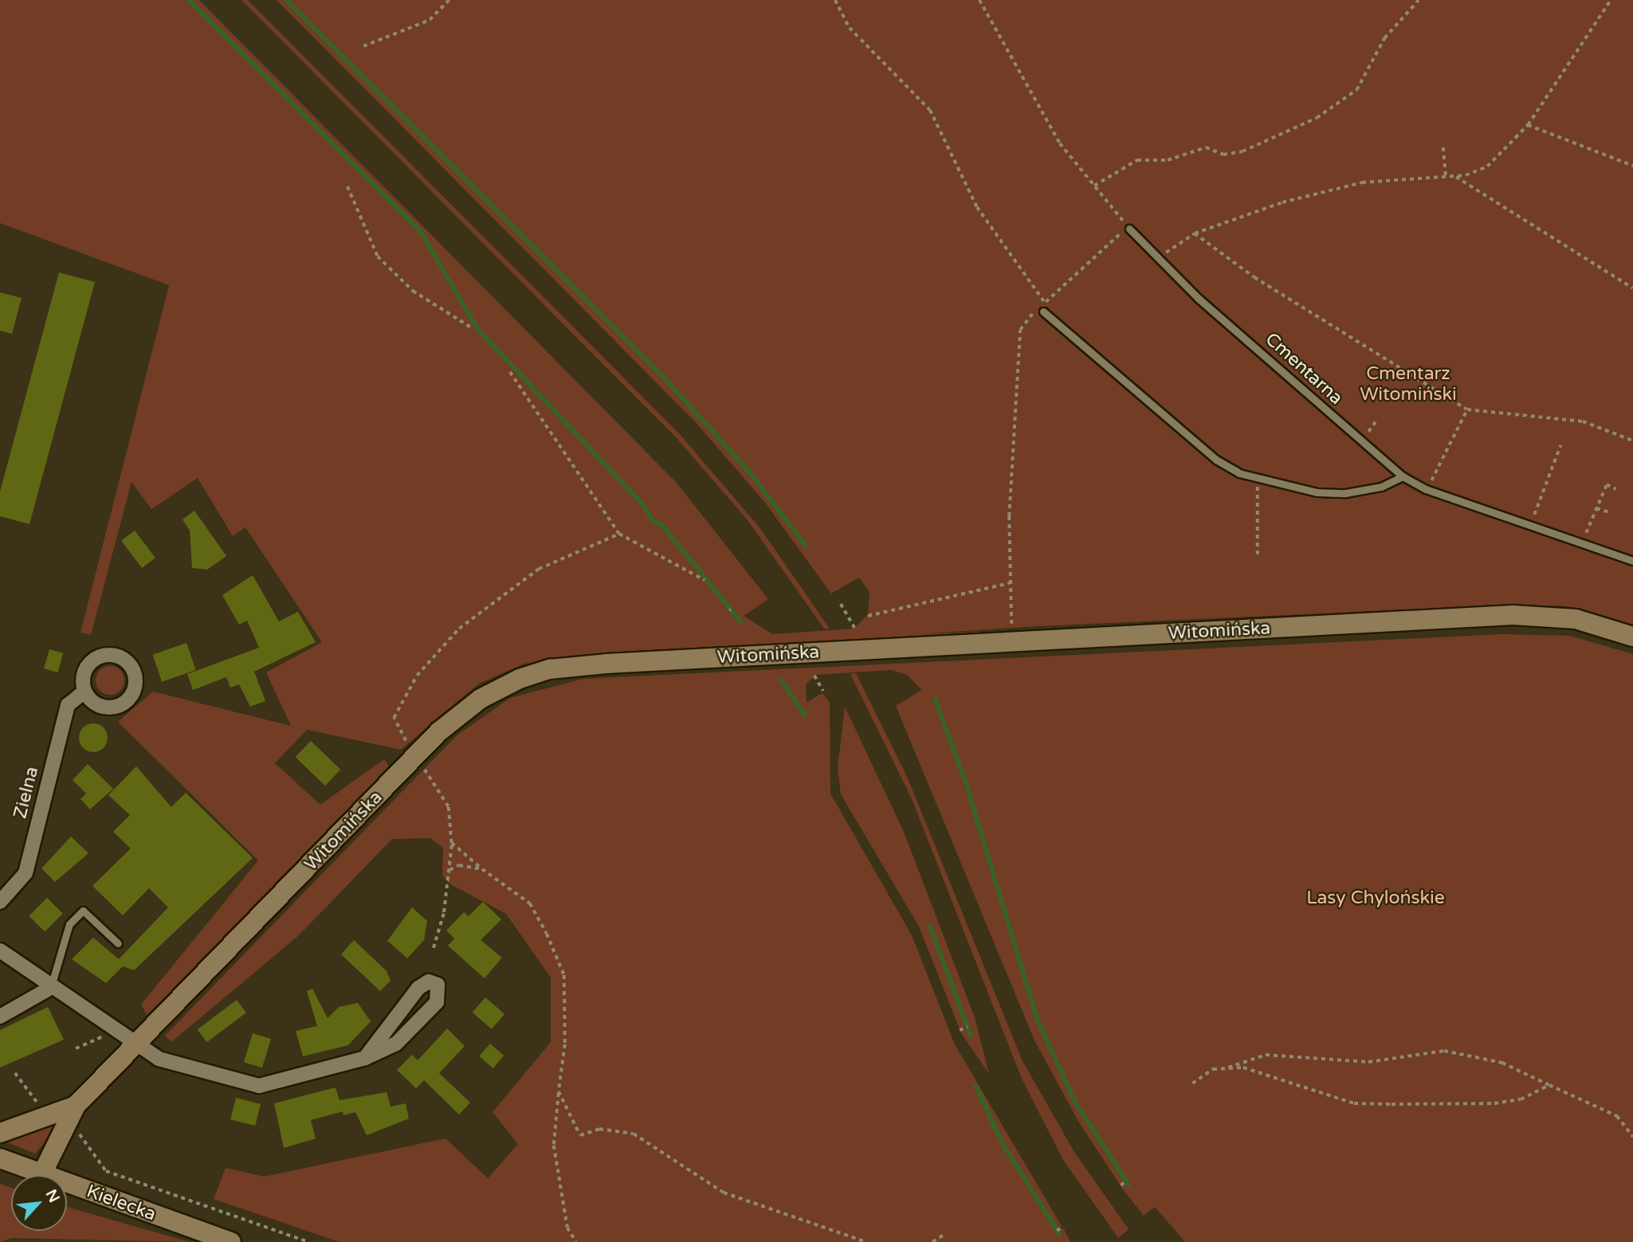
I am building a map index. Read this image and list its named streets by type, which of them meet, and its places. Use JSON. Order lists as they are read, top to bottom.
{
  "streets": {
    "street": ["Witomińska", "Zielna", "Kielecka"],
    "lane": ["Cmentarna"]
  },
  "crossings": [
    ["Witomińska", "Kielecka"]
  ],
  "parks": ["Cmentarz Witomiński", "Lasy Chylońskie"],
  "north": "top right"
}
